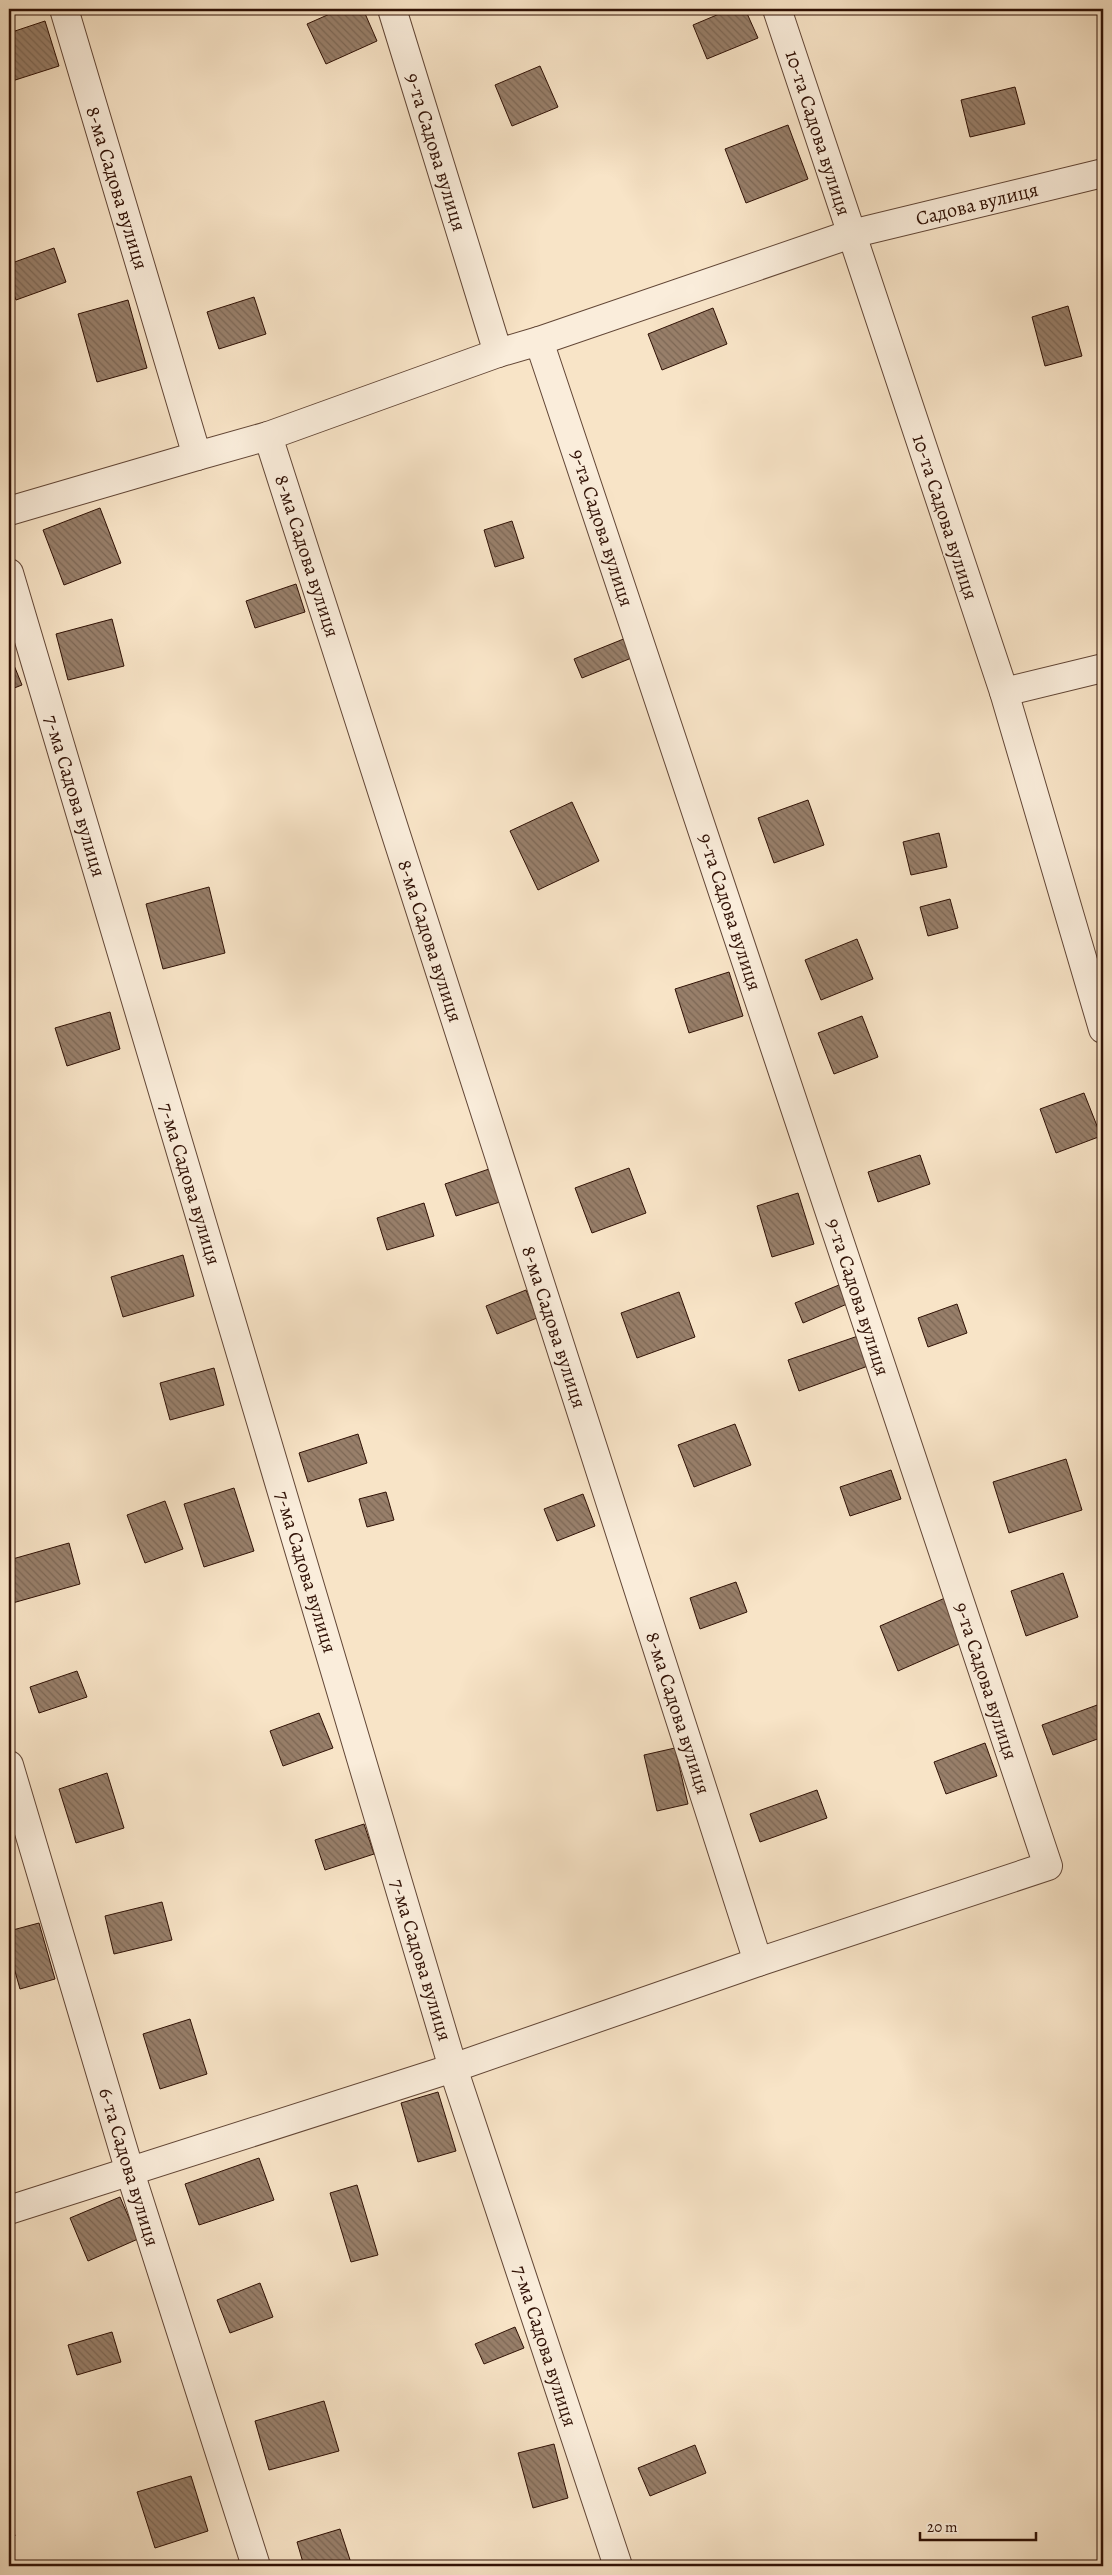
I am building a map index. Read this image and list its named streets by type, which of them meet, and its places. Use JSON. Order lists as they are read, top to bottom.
{
  "streets": {
    "street": [
      "10-та Садова вулиця",
      "9-та Садова вулиця",
      "8-ма Садова вулиця",
      "Садова вулиця",
      "7-ма Садова вулиця",
      "6-та Садова вулиця"
    ]
  },
  "crossings": [
    ["10-та Садова вулиця", "Садова вулиця"],
    ["9-та Садова вулиця", "8-ма Садова вулиця"],
    ["9-та Садова вулиця", "Садова вулиця"]
  ],
  "scale_bar": "20 m"
}
